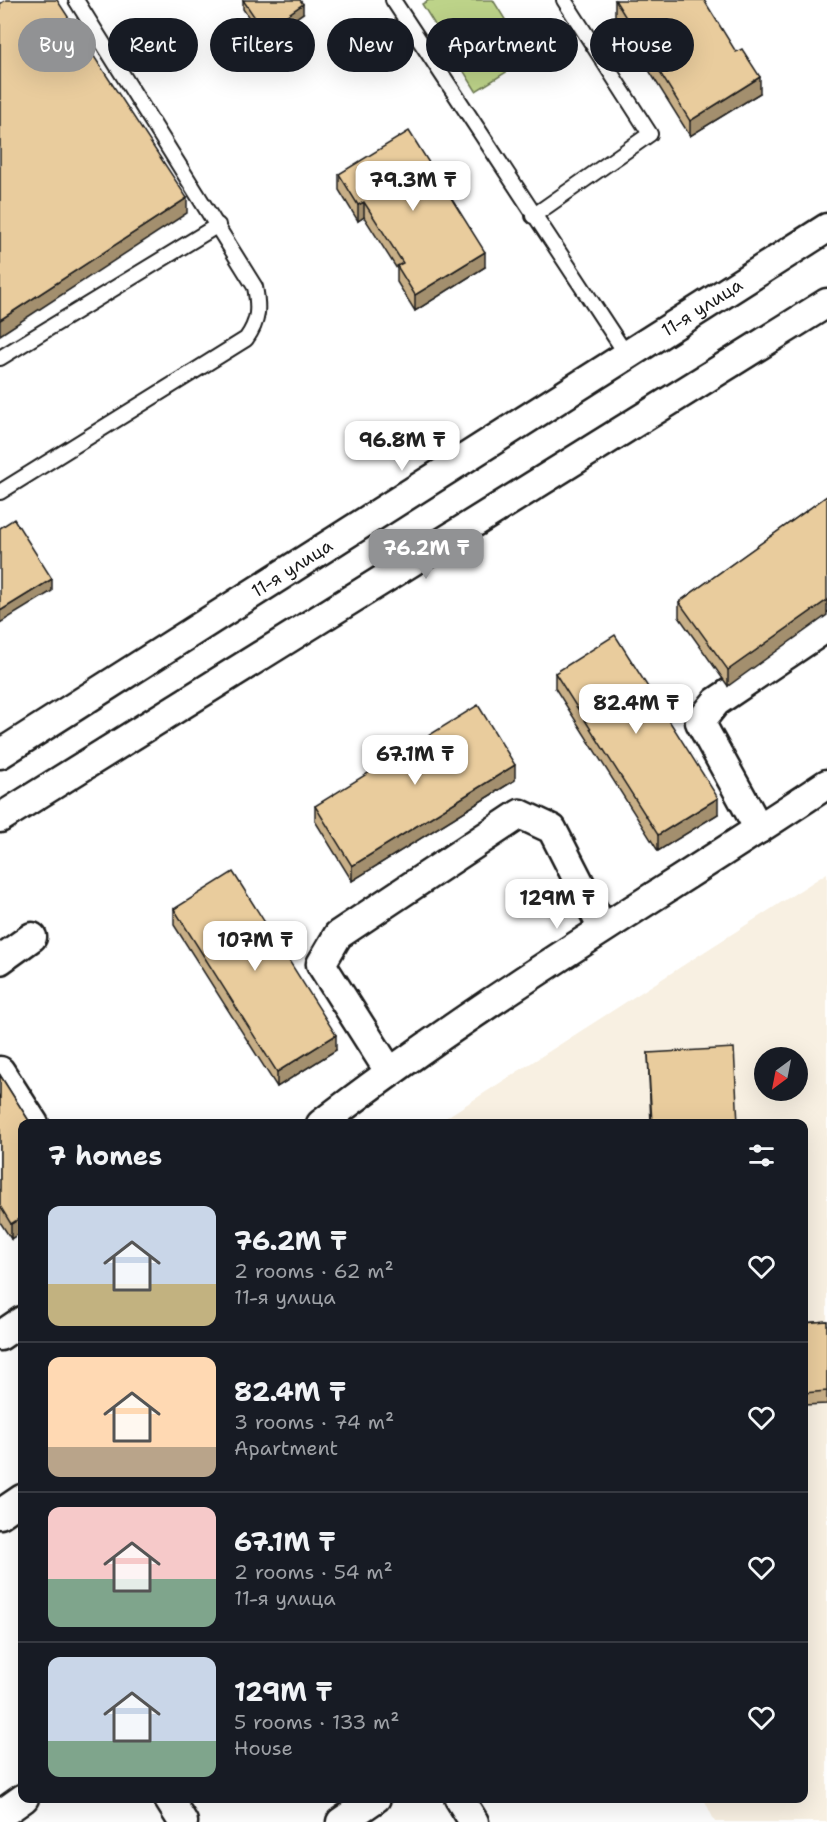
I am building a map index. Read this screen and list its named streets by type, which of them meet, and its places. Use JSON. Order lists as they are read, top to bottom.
{
  "streets": {
    "street": ["11-я улица"]
  },
  "north": "bottom left",
  "page": {
    "chip": [
      "Buy",
      "Rent",
      "Filters",
      "New",
      "Apartment",
      "House"
    ],
    "price": [
      "79.3M ₸",
      "96.8M ₸",
      "76.2M ₸",
      "82.4M ₸",
      "67.1M ₸",
      "129M ₸",
      "107M ₸"
    ],
    "heading": "7 homes",
    "list": [
      {
        "name": "76.2M ₸",
        "note": "2 rooms · 62 m² · 11-я улица"
      },
      {
        "name": "82.4M ₸",
        "note": "3 rooms · 74 m² · Apartment"
      },
      {
        "name": "67.1M ₸",
        "note": "2 rooms · 54 m² · 11-я улица"
      },
      {
        "name": "129M ₸",
        "note": "5 rooms · 133 m² · House"
      }
    ]
  }
}
